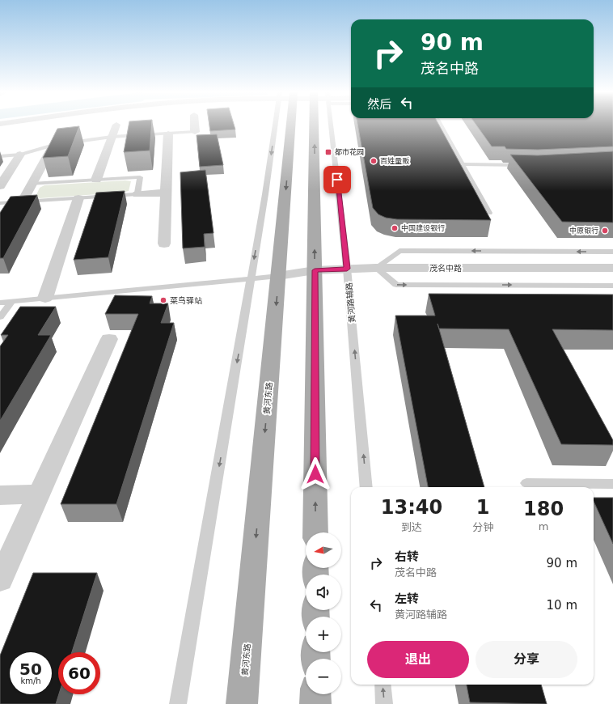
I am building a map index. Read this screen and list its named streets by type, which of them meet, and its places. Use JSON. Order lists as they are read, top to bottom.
{
  "streets": {
    "main road": ["黄河东路"],
    "street": ["茂名中路"],
    "lane": ["黄河路辅路"]
  },
  "crossings": [
    ["茂名中路", "黄河路辅路"],
    ["茂名中路", "黄河东路"]
  ],
  "one_way": ["黄河路辅路"],
  "places": {
    "transit": ["都市花园"],
    "other": [
      "百姓量贩",
      "中国建设银行",
      "中原银行",
      "菜鸟驿站"
    ]
  },
  "north": "left",
  "page": {
    "turn": ["90 m", "茂名中路"],
    "then": "然后",
    "eta": [
      "13:40",
      "到达",
      "1",
      "分钟",
      "180",
      "m"
    ],
    "map_buttons": ["+", "−"],
    "list": [
      {
        "name": "右转",
        "note": "茂名中路",
        "value": "90 m"
      },
      {
        "name": "左转",
        "note": "黄河路辅路",
        "value": "10 m"
      }
    ],
    "buttons": ["退出", "分享"],
    "speed": "50 km/h",
    "limit": "60"
  }
}
